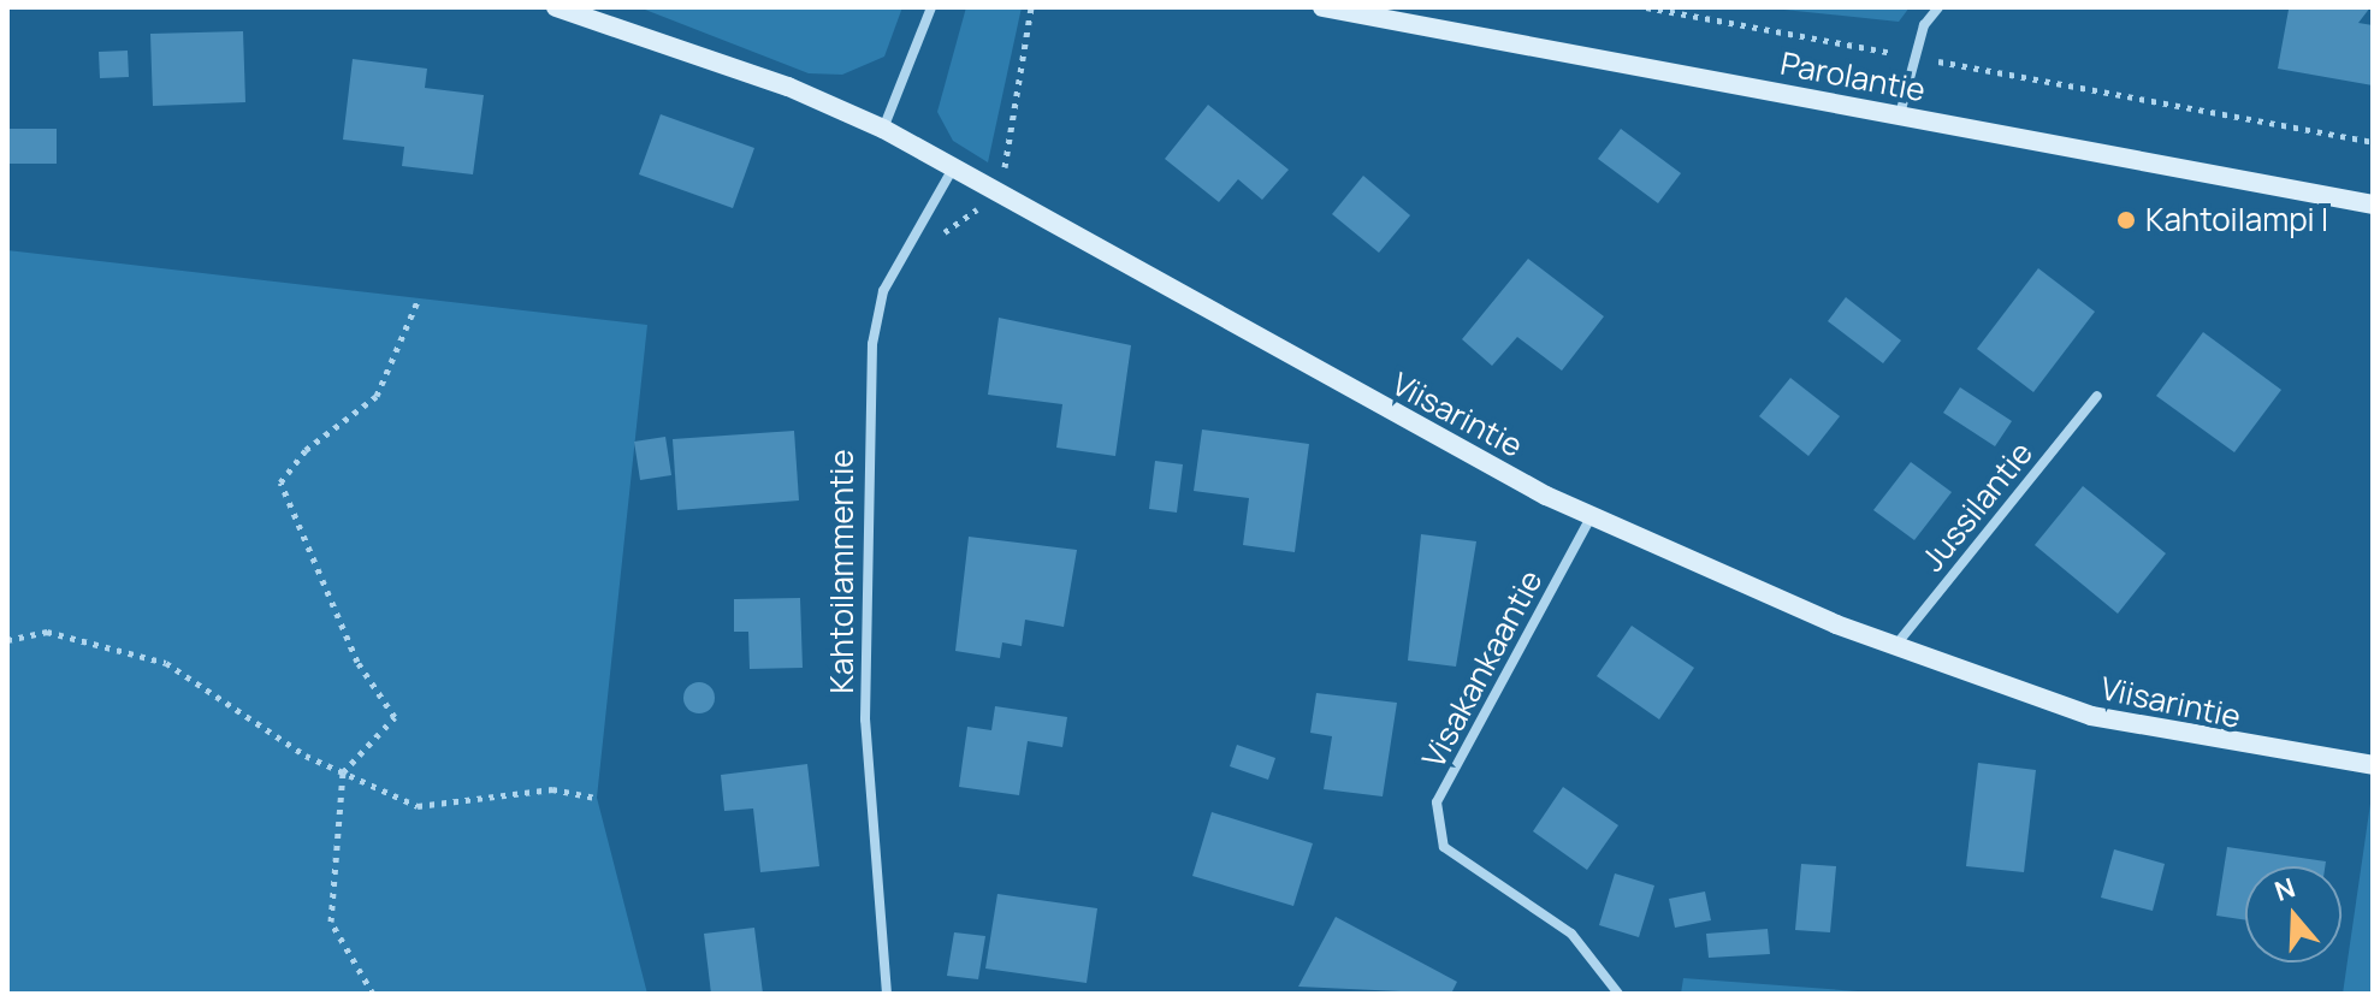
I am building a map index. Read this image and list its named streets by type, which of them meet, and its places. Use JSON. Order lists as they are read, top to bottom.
{
  "streets": {
    "street": [
      "Parolantie",
      "Viisarintie",
      "Jussilantie",
      "Kahtoilammentie",
      "Visakankaantie"
    ]
  },
  "crossings": [
    ["Viisarintie", "Jussilantie"],
    ["Viisarintie", "Kahtoilammentie"],
    ["Viisarintie", "Visakankaantie"]
  ],
  "places": ["Kahtoilampi I"],
  "north": "top"
}
